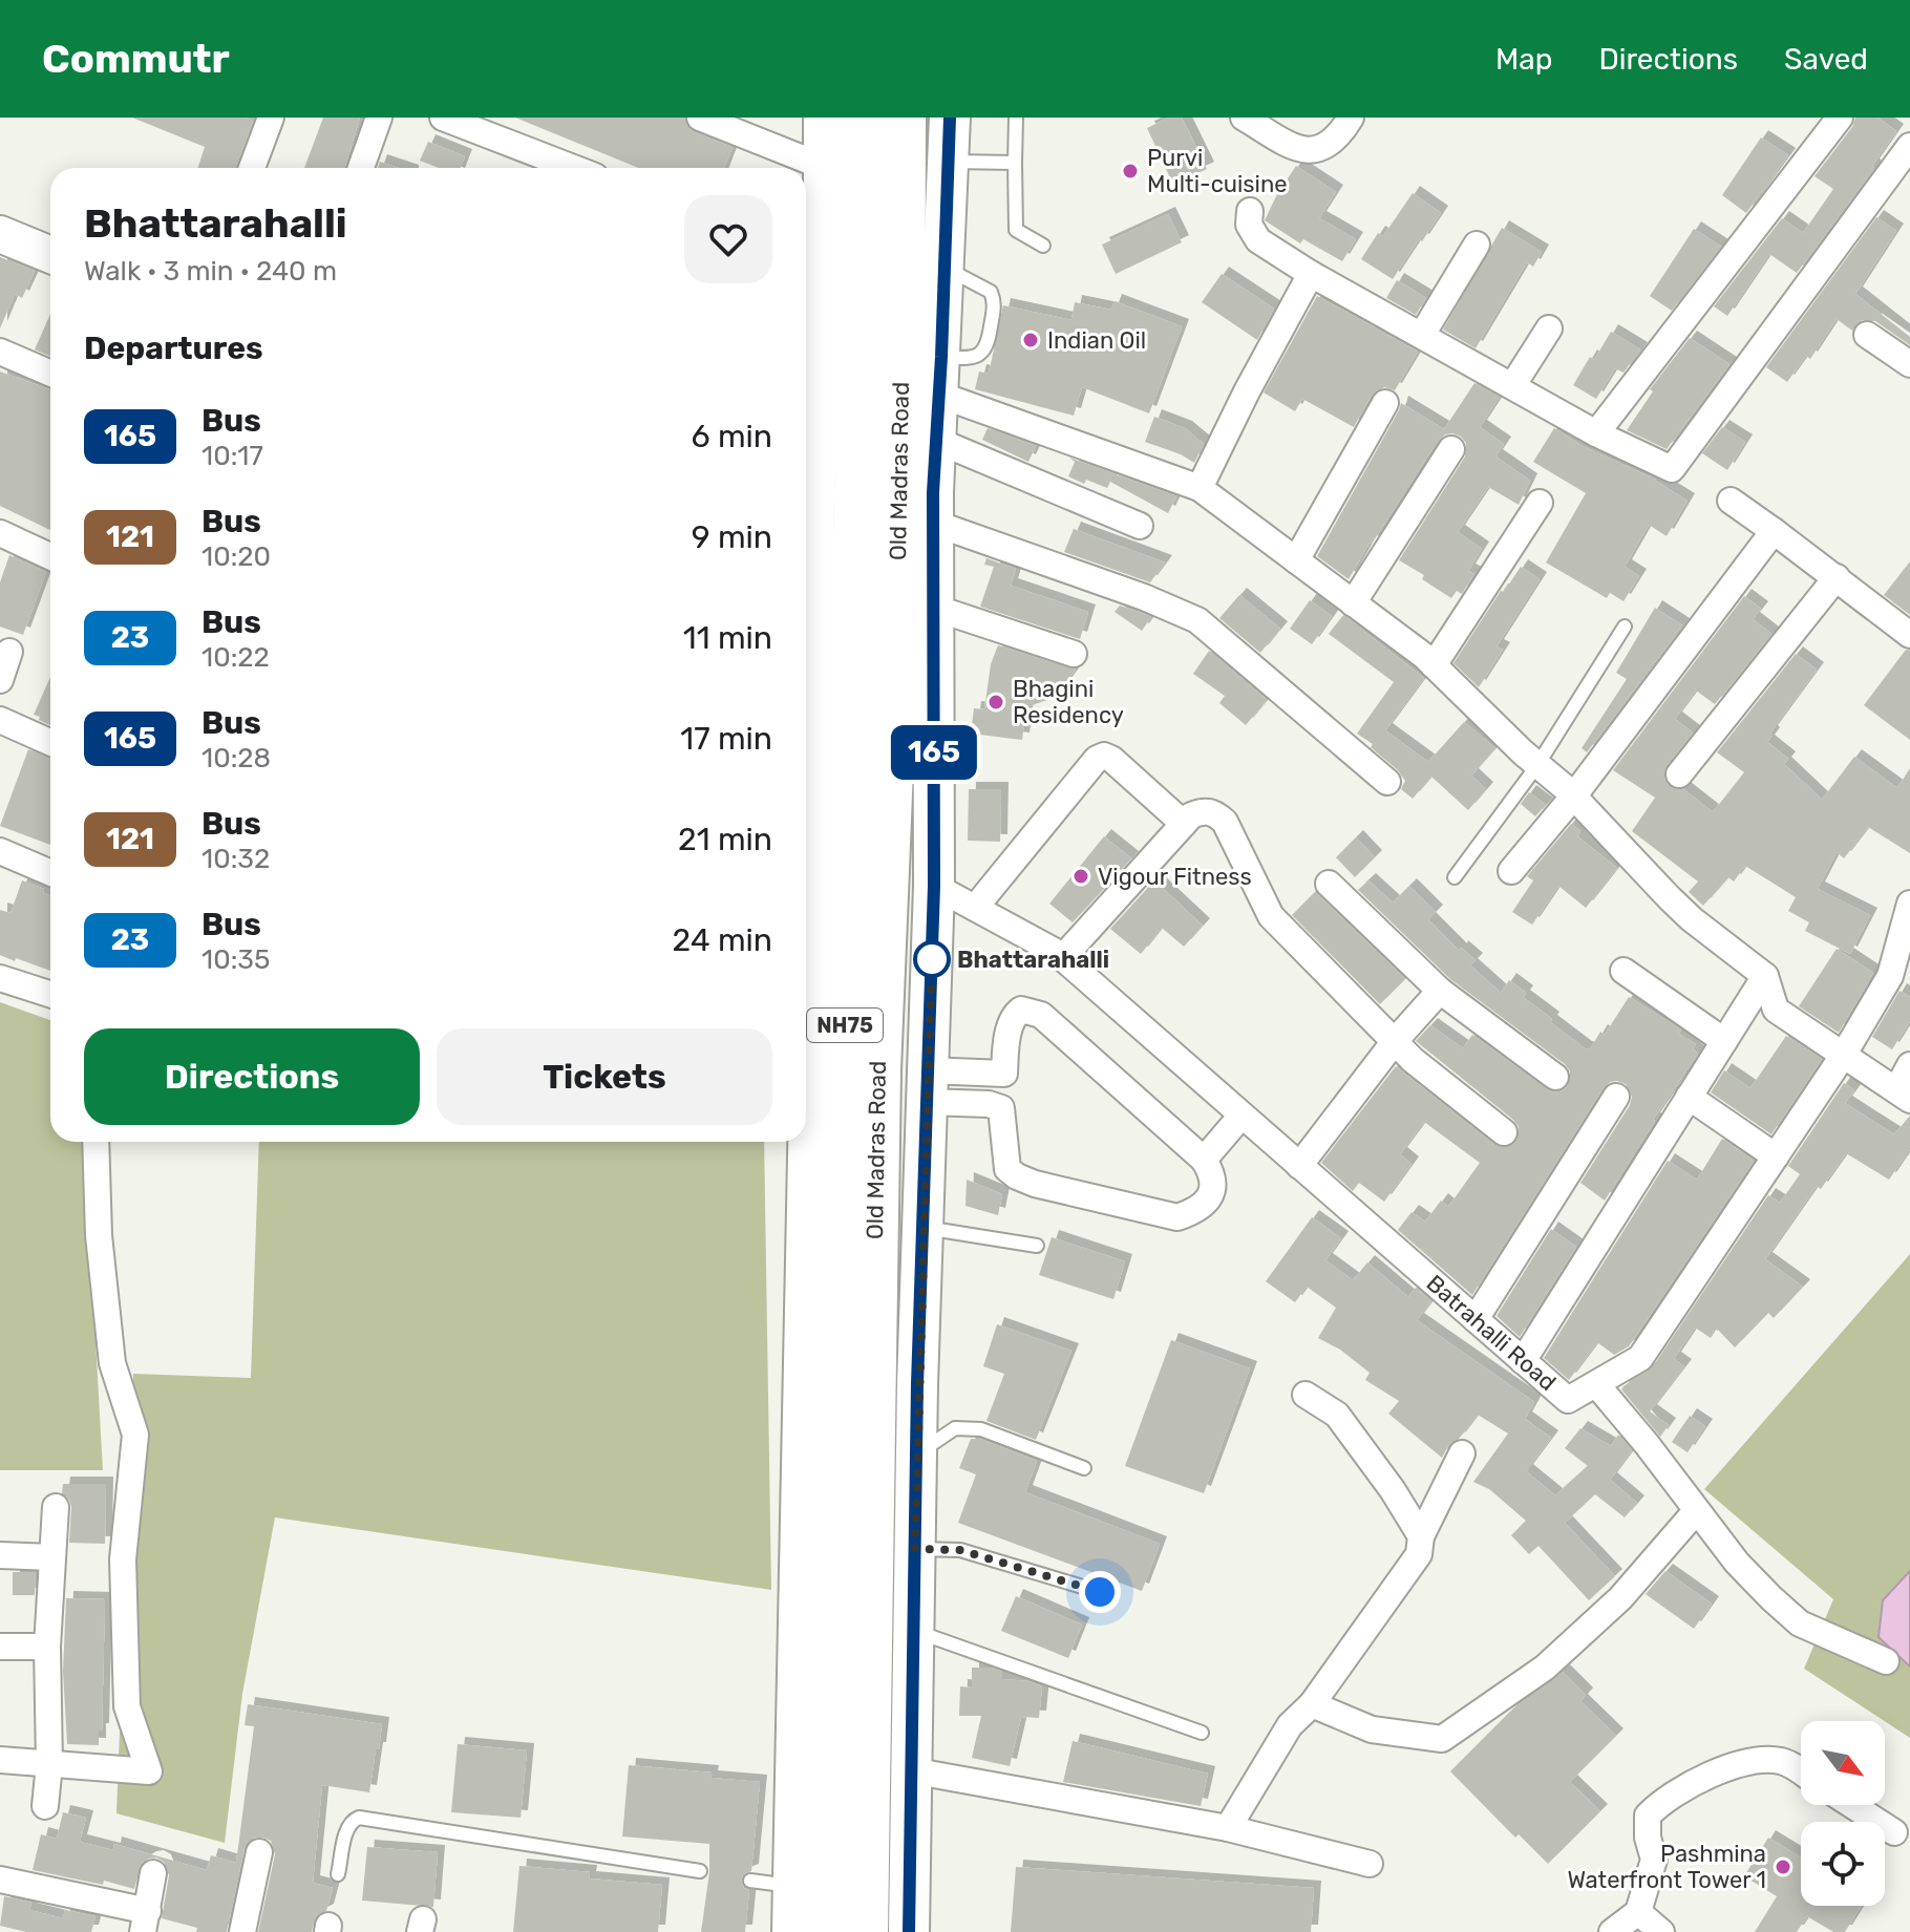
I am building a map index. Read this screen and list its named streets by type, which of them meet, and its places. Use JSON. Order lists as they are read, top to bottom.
{
  "streets": {
    "highway": ["Old Madras Road", "NH75"],
    "street": ["Batrahalli Road"]
  },
  "places": [
    "Purvi Multi-cuisine",
    "Indian Oil",
    "Bhagini Residency",
    "Vigour Fitness",
    "Bhattarahalli",
    "Pashmina Waterfront Tower 1"
  ],
  "lines": ["bus line 165"],
  "north": "bottom right",
  "page": {
    "header": "Commutr",
    "nav": ["Map", "Directions", "Saved"],
    "on_map": "165",
    "heading": [
      ["Bhattarahalli", "Walk · 3 min · 240 m"],
      "Departures"
    ],
    "list": [
      {
        "mark": "165",
        "name": "Bus",
        "note": "10:17",
        "value": "6 min"
      },
      {
        "mark": "121",
        "name": "Bus",
        "note": "10:20",
        "value": "9 min"
      },
      {
        "mark": "23",
        "name": "Bus",
        "note": "10:22",
        "value": "11 min"
      },
      {
        "mark": "165",
        "name": "Bus",
        "note": "10:28",
        "value": "17 min"
      },
      {
        "mark": "121",
        "name": "Bus",
        "note": "10:32",
        "value": "21 min"
      },
      {
        "mark": "23",
        "name": "Bus",
        "note": "10:35",
        "value": "24 min"
      }
    ],
    "buttons": ["Directions", "Tickets"]
  }
}
